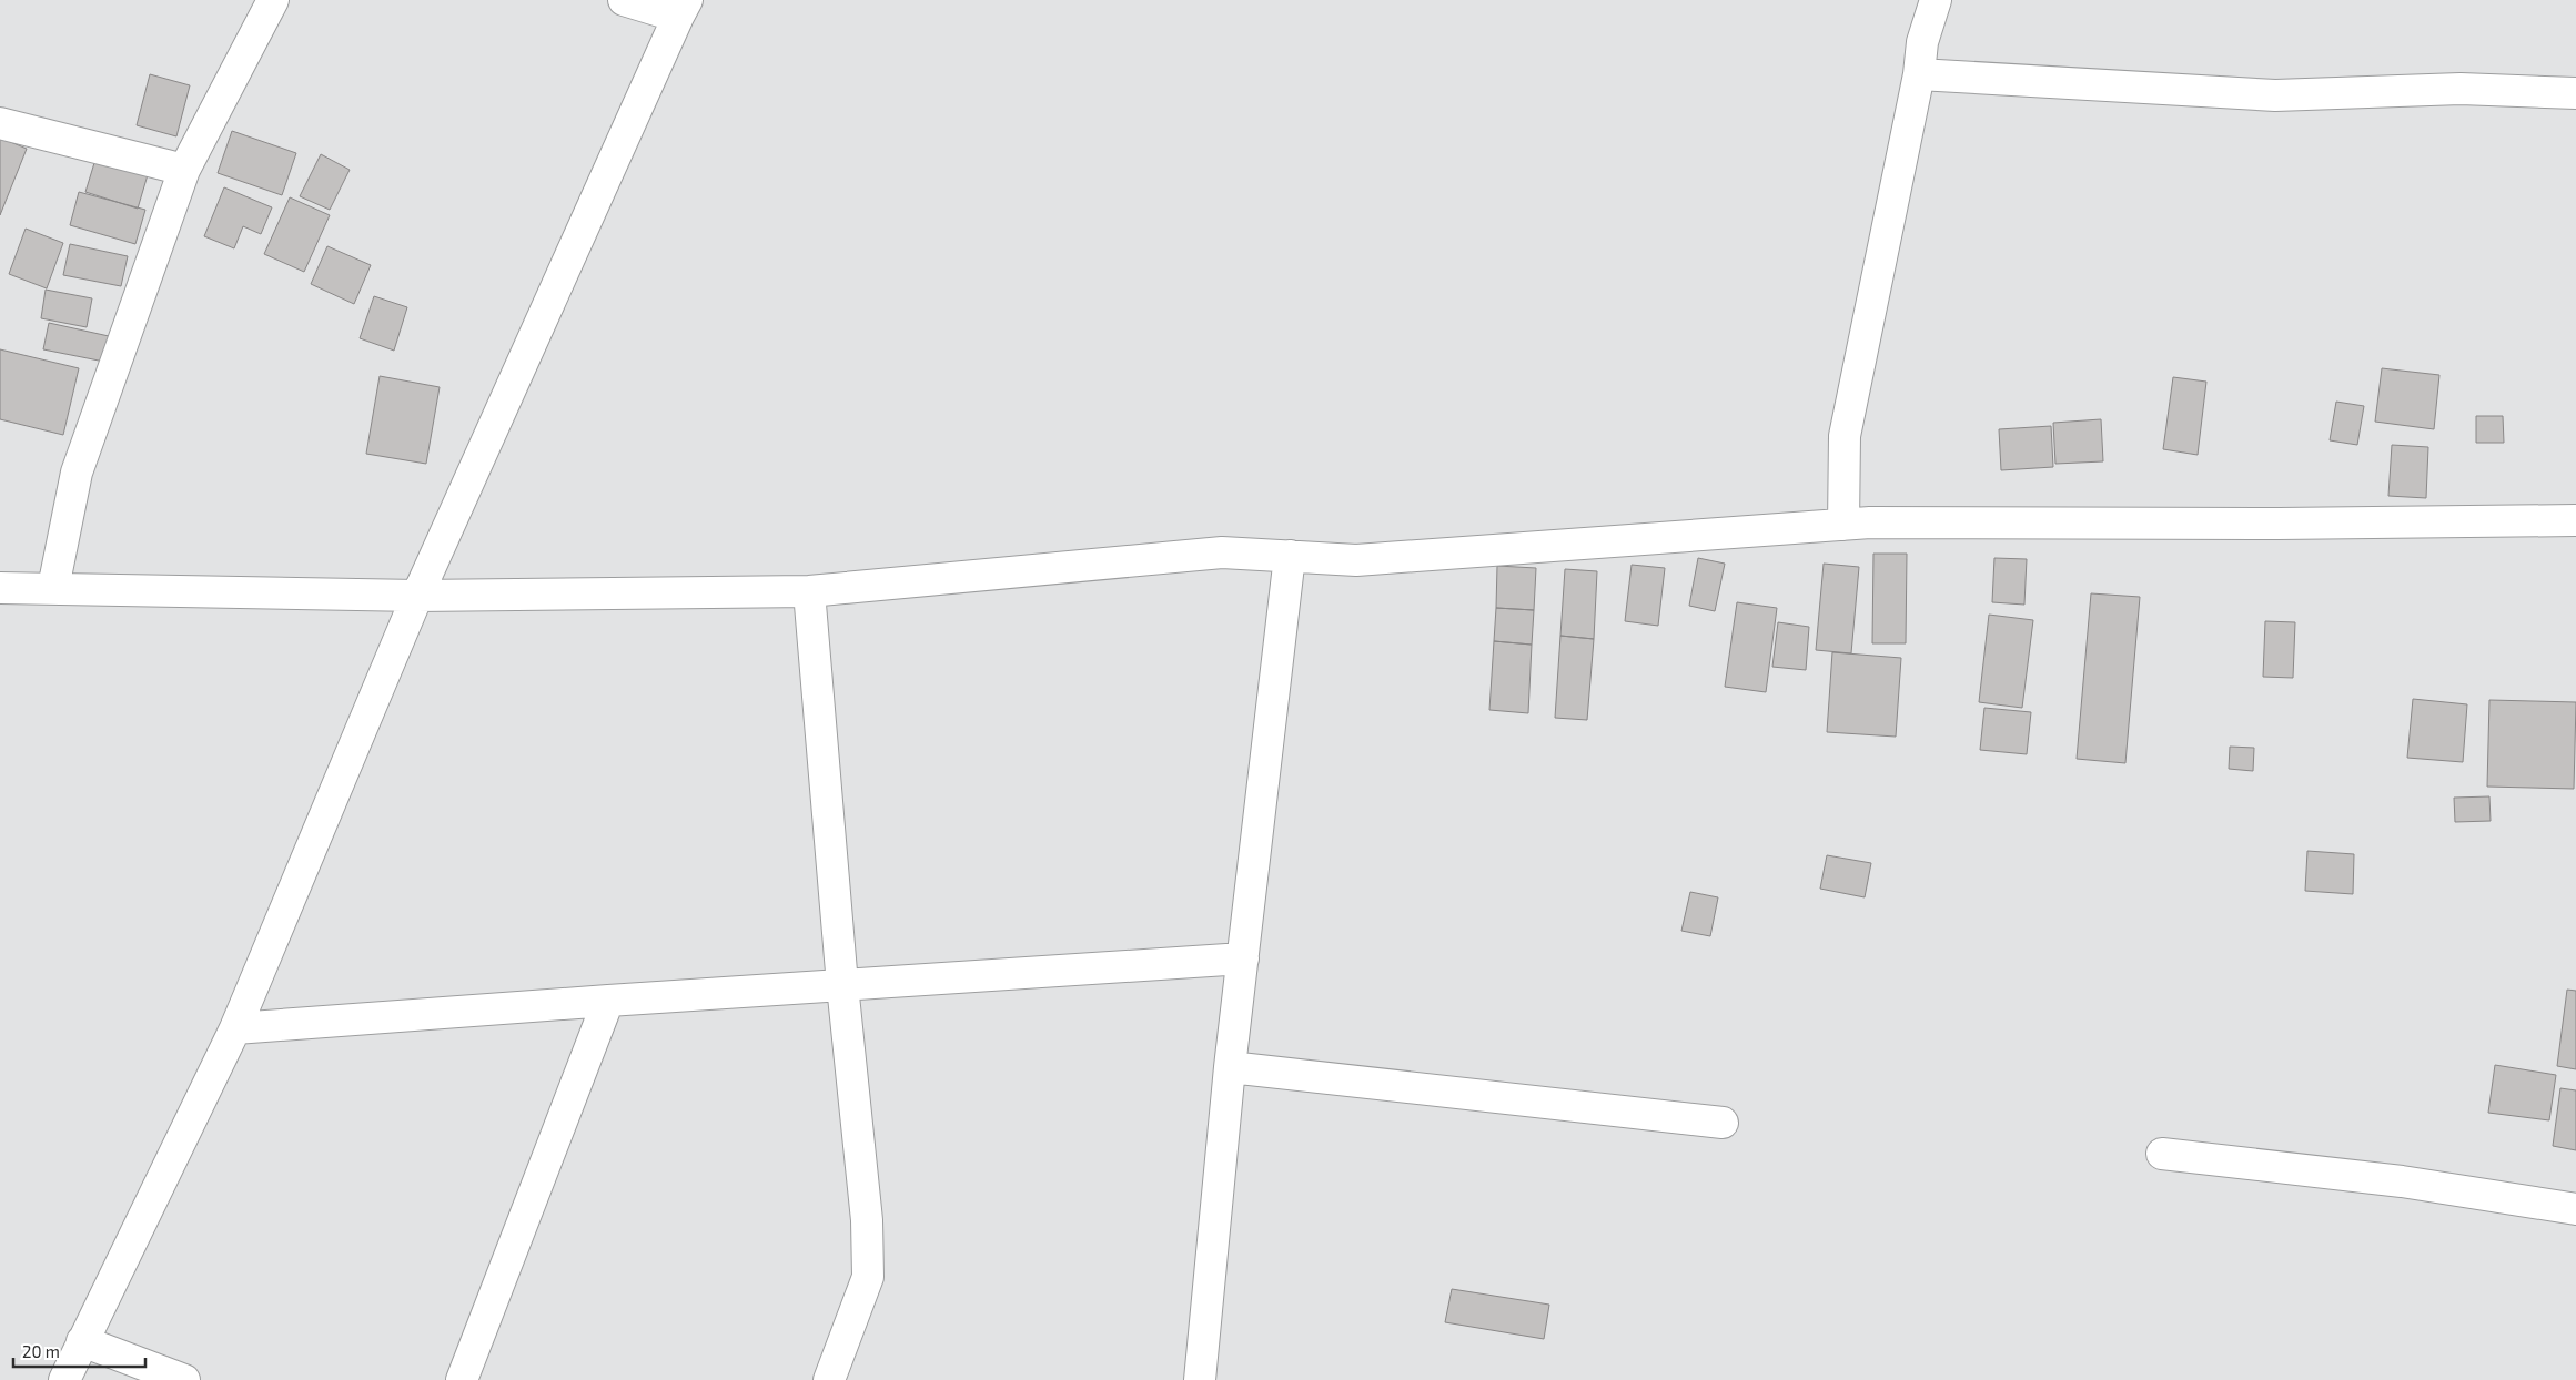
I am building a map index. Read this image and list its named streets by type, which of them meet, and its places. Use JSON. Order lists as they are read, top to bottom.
{
  "scale_bar": "20 m"
}
